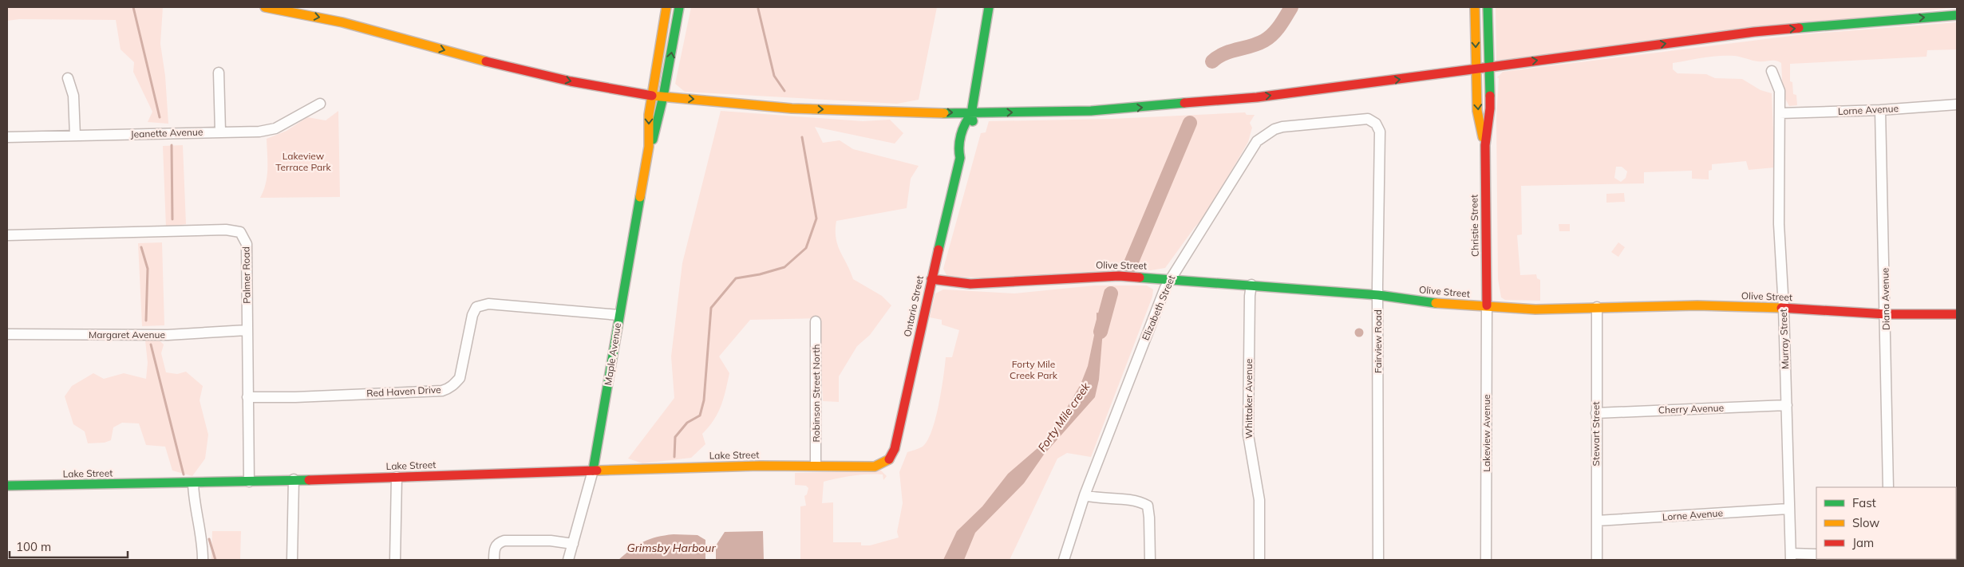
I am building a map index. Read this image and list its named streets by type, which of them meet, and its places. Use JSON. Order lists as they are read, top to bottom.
{
  "streets": {
    "main road": [
      "Christie Street",
      "Olive Street",
      "Ontario Street",
      "Maple Avenue",
      "Lake Street"
    ],
    "street": [
      "Lorne Avenue",
      "Jeanette Avenue",
      "Palmer Road",
      "Diana Avenue",
      "Elizabeth Street",
      "Margaret Avenue",
      "Murray Street",
      "Fairview Road",
      "Red Haven Drive",
      "Robinson Street North",
      "Whittaker Avenue",
      "Cherry Avenue",
      "Lakeview Avenue",
      "Stewart Street"
    ]
  },
  "crossings": [
    ["Lorne Avenue", "Diana Avenue"],
    ["Lorne Avenue", "Murray Street"],
    ["Lorne Avenue", "Stewart Street"],
    ["Christie Street", "Olive Street"],
    ["Christie Street", "Lakeview Avenue"],
    ["Olive Street", "Diana Avenue"],
    ["Olive Street", "Ontario Street"],
    ["Olive Street", "Elizabeth Street"],
    ["Olive Street", "Murray Street"],
    ["Olive Street", "Fairview Road"],
    ["Olive Street", "Whittaker Avenue"],
    ["Olive Street", "Lakeview Avenue"],
    ["Olive Street", "Stewart Street"],
    ["Palmer Road", "Margaret Avenue"],
    ["Palmer Road", "Red Haven Drive"],
    ["Palmer Road", "Lake Street"],
    ["Ontario Street", "Lake Street"],
    ["Elizabeth Street", "Fairview Road"],
    ["Murray Street", "Cherry Avenue"],
    ["Maple Avenue", "Red Haven Drive"],
    ["Maple Avenue", "Lake Street"],
    ["Robinson Street North", "Lake Street"],
    ["Cherry Avenue", "Stewart Street"]
  ],
  "water": ["Forty Mile creek", "Grimsby Harbour"],
  "parks": ["Lakeview Terrace Park", "Forty Mile Creek Park"],
  "legend": ["Fast", "Slow", "Jam"],
  "scale_bar": "100 m"
}
